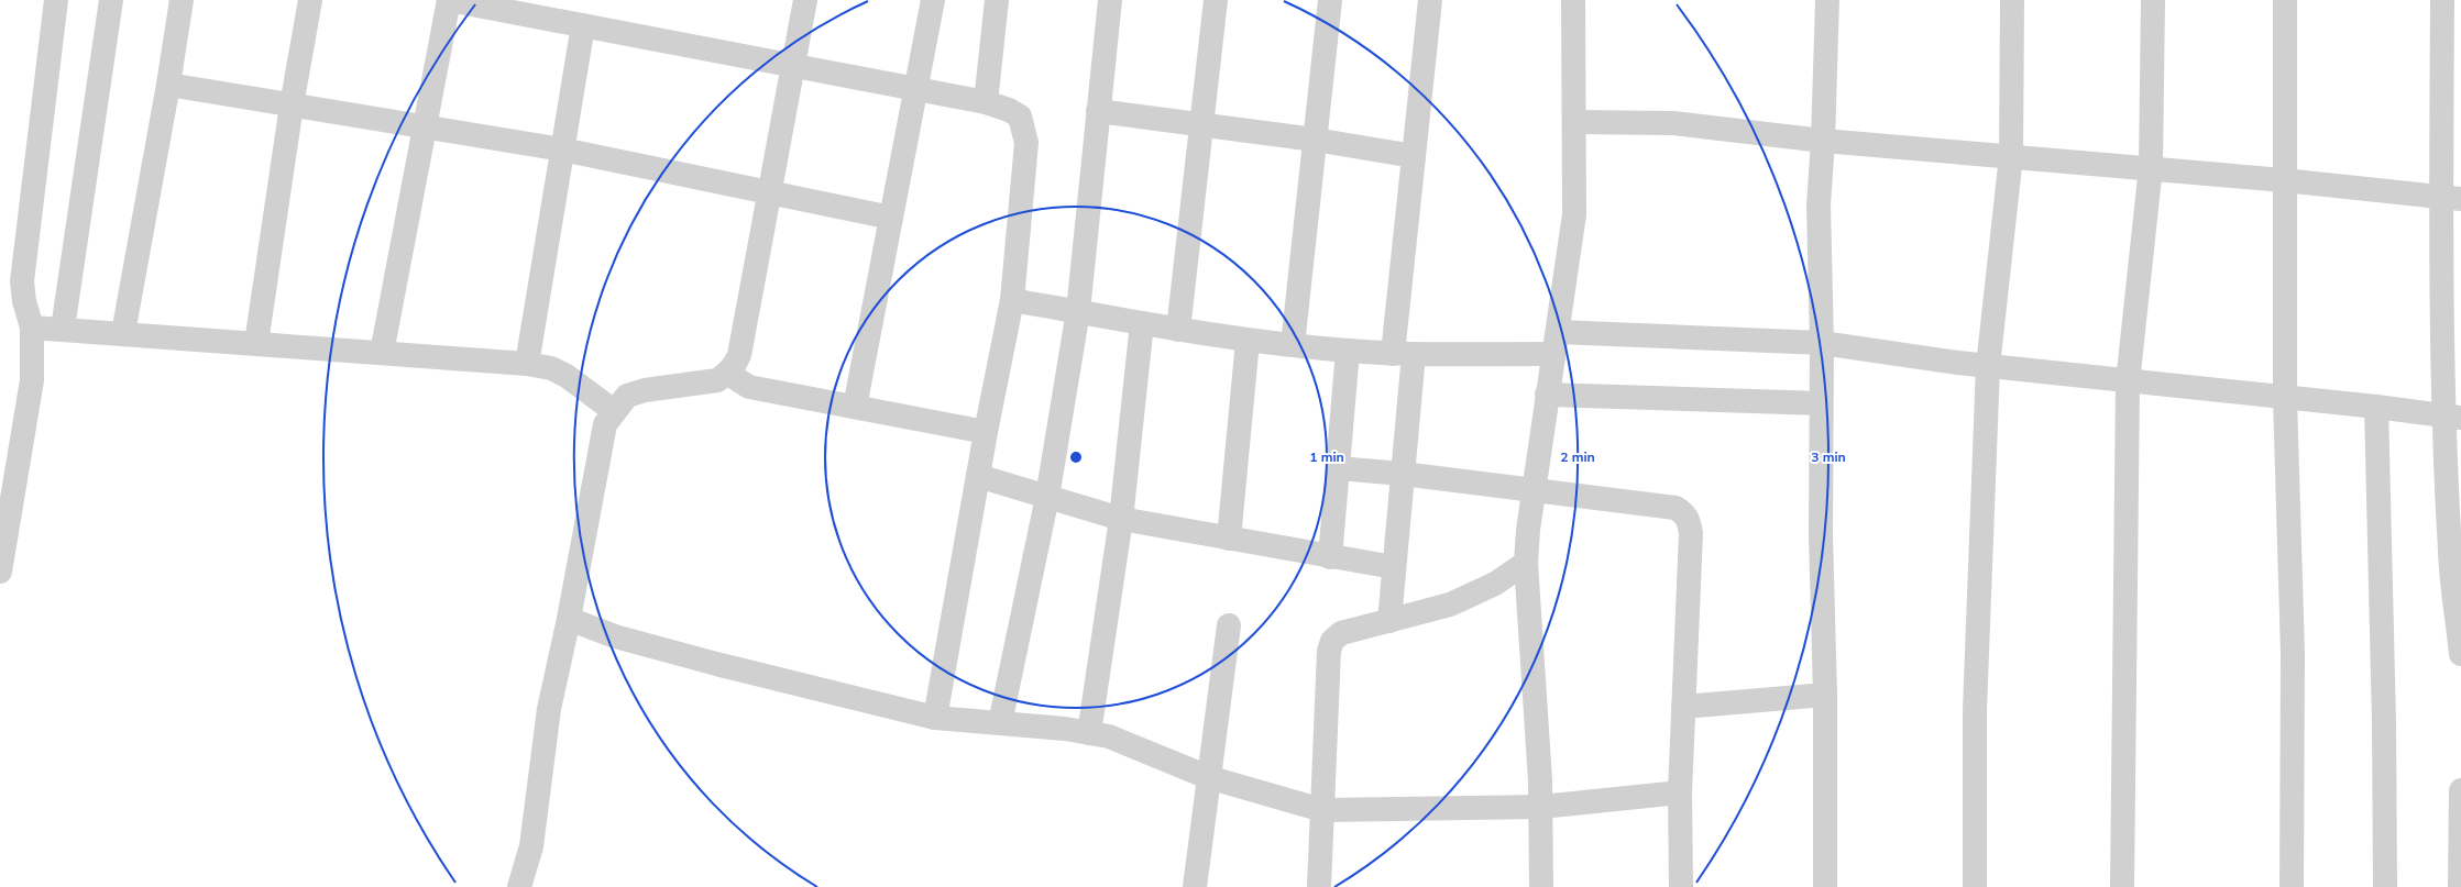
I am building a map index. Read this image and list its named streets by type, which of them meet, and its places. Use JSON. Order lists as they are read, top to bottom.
{
  "rings": ["1 min", "2 min", "3 min"]
}
